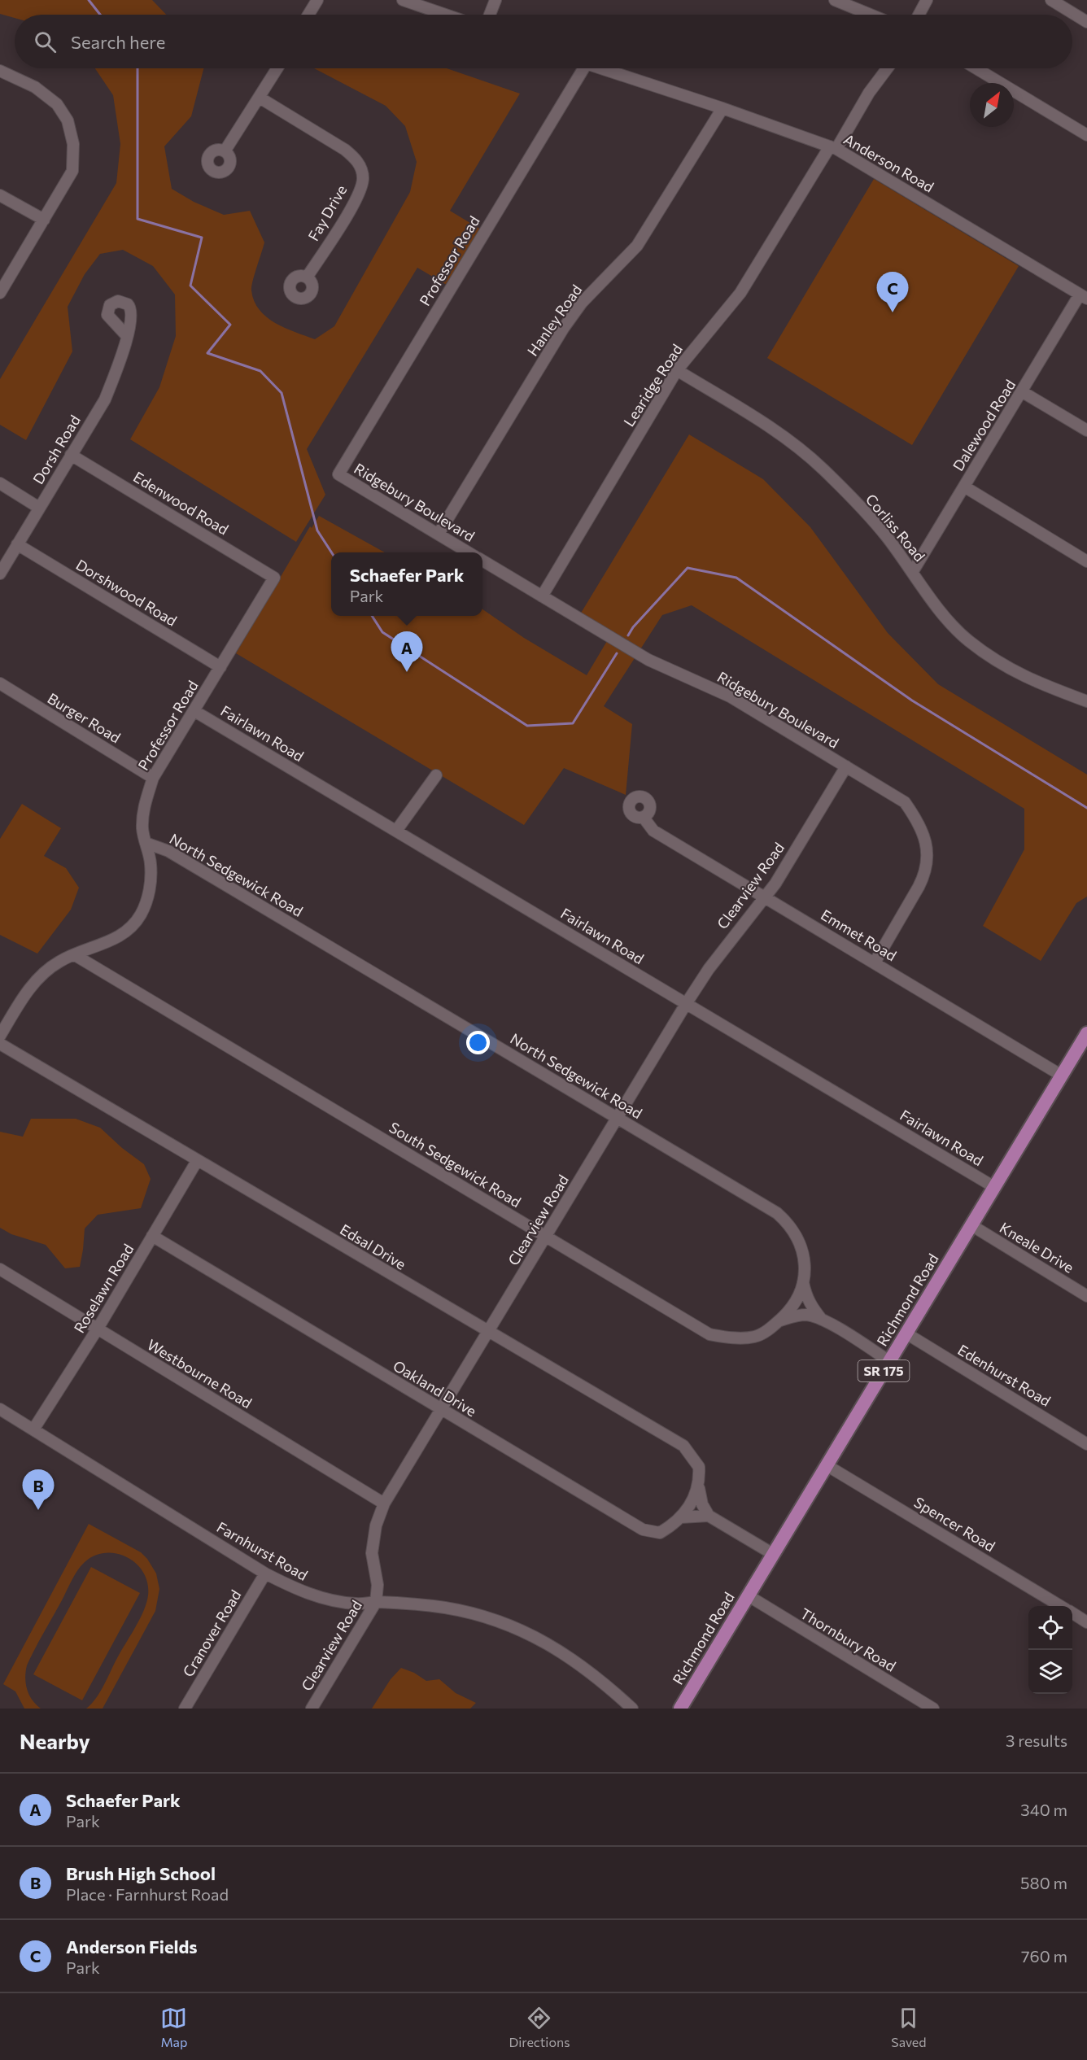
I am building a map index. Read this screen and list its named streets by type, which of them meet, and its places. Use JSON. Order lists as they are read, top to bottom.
{
  "streets": {
    "main road": ["Richmond Road", "SR 175"],
    "street": [
      "Anderson Road",
      "Fay Drive",
      "Professor Road",
      "Hanley Road",
      "Learidge Road",
      "Dalewood Road",
      "Dorsh Road",
      "Ridgebury Boulevard",
      "Edenwood Road",
      "Corliss Road",
      "Dorshwood Road",
      "Burger Road",
      "Fairlawn Road",
      "North Sedgewick Road",
      "Clearview Road",
      "Emmet Road",
      "South Sedgewick Road",
      "Edsal Drive",
      "Kneale Drive",
      "Roselawn Road",
      "Westbourne Road",
      "Edenhurst Road",
      "Oakland Drive",
      "Spencer Road",
      "Farnhurst Road",
      "Cranover Road",
      "Thornbury Road"
    ]
  },
  "crossings": [
    ["Anderson Road", "Hanley Road"],
    ["Anderson Road", "Learidge Road"],
    ["Anderson Road", "Dalewood Road"],
    ["Professor Road", "Ridgebury Boulevard"],
    ["Professor Road", "Edenwood Road"],
    ["Professor Road", "Dorshwood Road"],
    ["Professor Road", "Burger Road"],
    ["Professor Road", "Fairlawn Road"],
    ["Professor Road", "North Sedgewick Road"],
    ["Professor Road", "South Sedgewick Road"],
    ["Hanley Road", "Ridgebury Boulevard"],
    ["Learidge Road", "Ridgebury Boulevard"],
    ["Learidge Road", "Corliss Road"],
    ["Dalewood Road", "Corliss Road"],
    ["Dorsh Road", "Edenwood Road"],
    ["Dorsh Road", "Dorshwood Road"],
    ["Ridgebury Boulevard", "Clearview Road"],
    ["Ridgebury Boulevard", "Emmet Road"],
    ["Fairlawn Road", "Clearview Road"],
    ["Fairlawn Road", "Richmond Road"],
    ["North Sedgewick Road", "Clearview Road"],
    ["North Sedgewick Road", "South Sedgewick Road"],
    ["Clearview Road", "Emmet Road"],
    ["Clearview Road", "South Sedgewick Road"],
    ["Clearview Road", "Edsal Drive"],
    ["Clearview Road", "Westbourne Road"],
    ["Clearview Road", "Oakland Drive"],
    ["Clearview Road", "Farnhurst Road"],
    ["Emmet Road", "Richmond Road"],
    ["Edsal Drive", "Roselawn Road"],
    ["Edsal Drive", "Oakland Drive"],
    ["Kneale Drive", "Richmond Road"],
    ["Roselawn Road", "Westbourne Road"],
    ["Roselawn Road", "Oakland Drive"],
    ["Roselawn Road", "Farnhurst Road"],
    ["Richmond Road", "Edenhurst Road"],
    ["Richmond Road", "Spencer Road"],
    ["Richmond Road", "Thornbury Road"],
    ["Farnhurst Road", "Cranover Road"]
  ],
  "north": "top right",
  "page": {
    "search": "Search here",
    "pins": ["C", "A", "B"],
    "popup": ["Schaefer Park", "Park"],
    "heading": ["Nearby", "3 results"],
    "list": [
      {
        "mark": "A",
        "name": "Schaefer Park",
        "note": "Park",
        "value": "340 m"
      },
      {
        "mark": "B",
        "name": "Brush High School",
        "note": "Place · Farnhurst Road",
        "value": "580 m"
      },
      {
        "mark": "C",
        "name": "Anderson Fields",
        "note": "Park",
        "value": "760 m"
      }
    ],
    "nav": ["Map", "Directions", "Saved"]
  }
}
